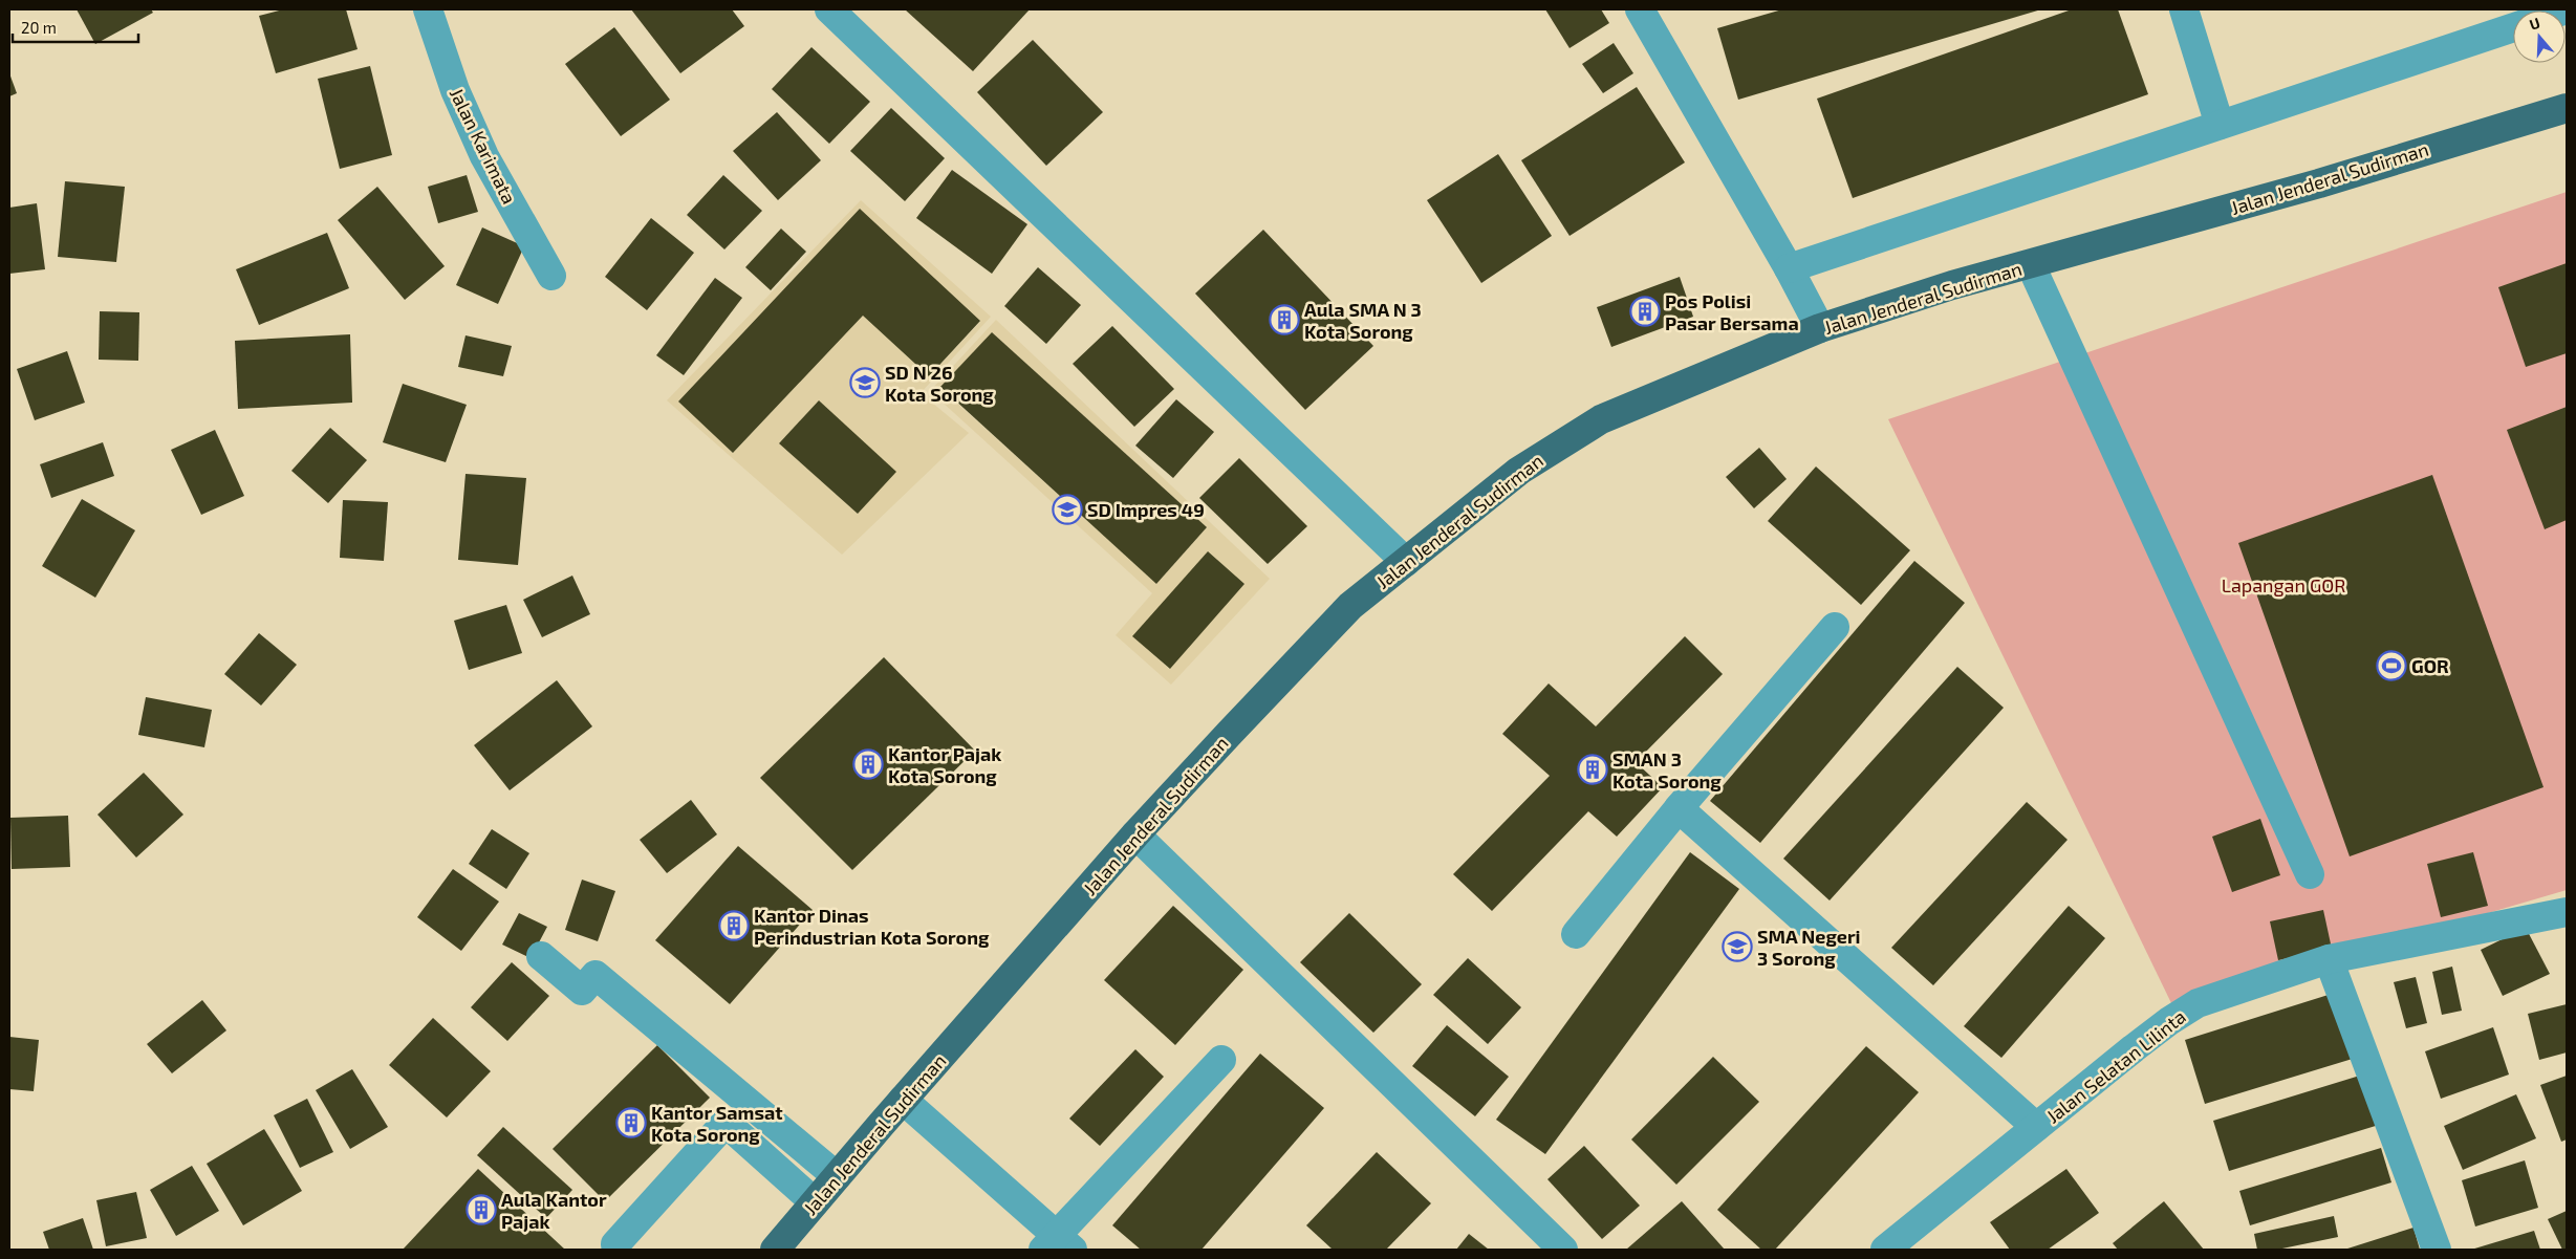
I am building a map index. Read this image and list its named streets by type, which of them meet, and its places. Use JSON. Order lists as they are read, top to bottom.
{
  "streets": {
    "main road": ["Jalan Jenderal Sudirman"],
    "street": ["Jalan Karimata", "Jalan Selatan Lilinta"]
  },
  "parks": ["Lapangan GOR"],
  "places": {
    "building": [
      "Pos Polisi Pasar Bersama",
      "Aula SMA N 3 Kota Sorong",
      "Kantor Pajak Kota Sorong",
      "SMAN 3 Kota Sorong",
      "Kantor Dinas Perindustrian Kota Sorong",
      "Kantor Samsat Kota Sorong",
      "Aula Kantor Pajak"
    ],
    "school or university": ["SD N 26 Kota Sorong", "SD Impres 49", "SMA Negeri 3 Sorong"],
    "sports": ["GOR"]
  },
  "scale_bar": "20 m",
  "north": "top"
}
